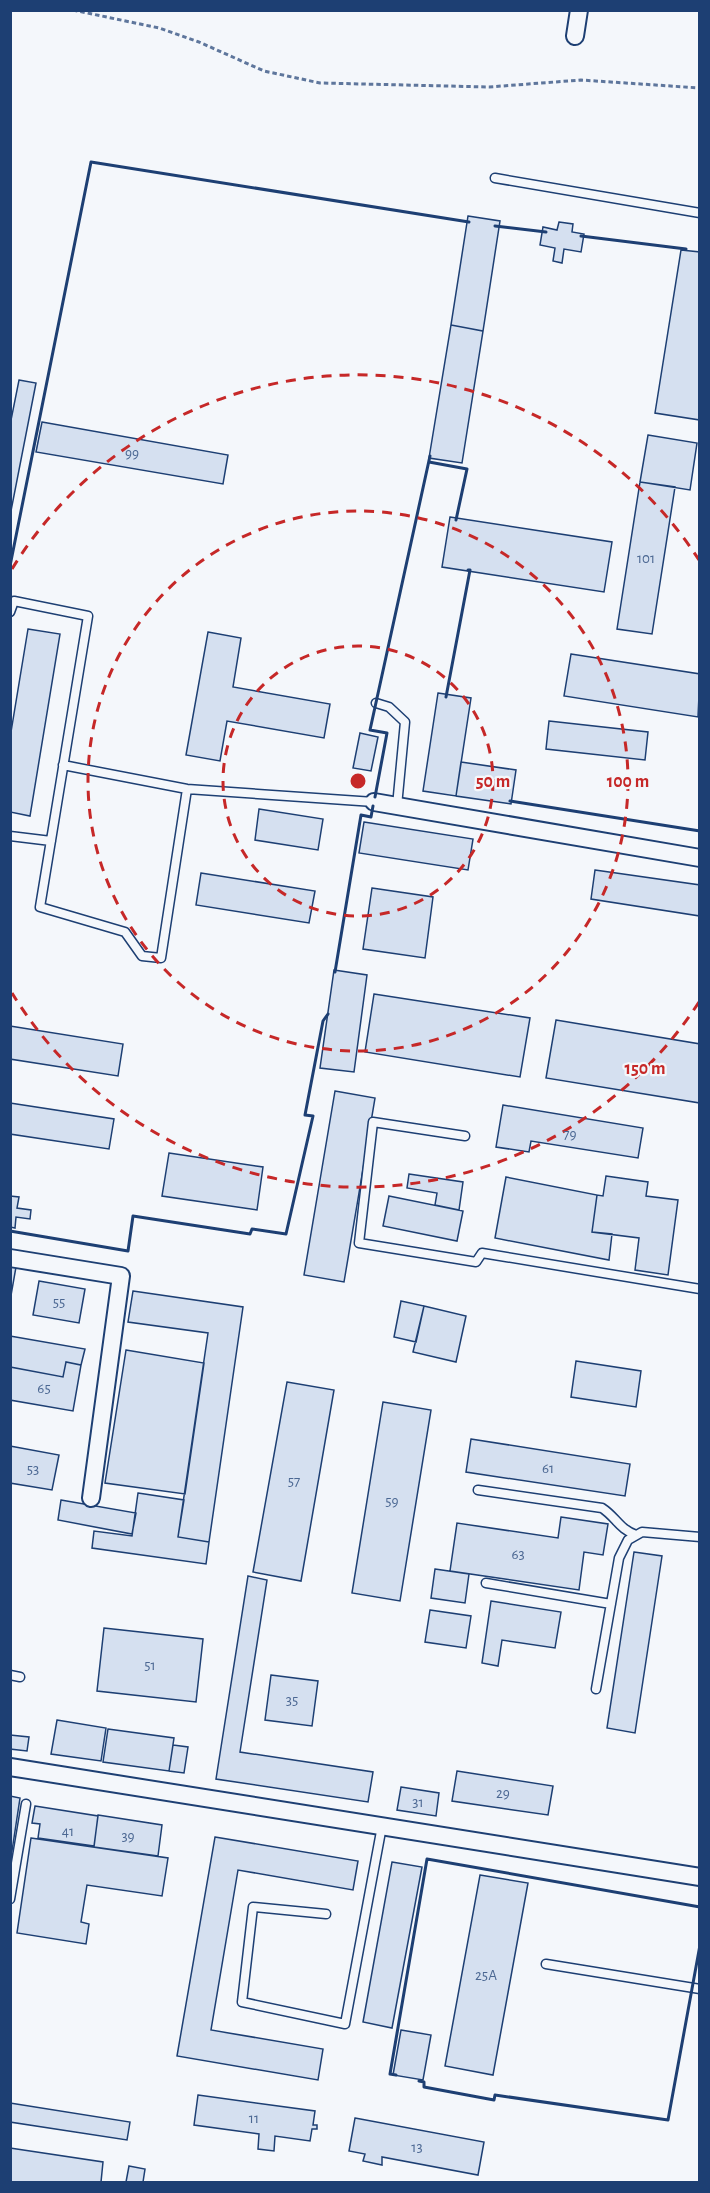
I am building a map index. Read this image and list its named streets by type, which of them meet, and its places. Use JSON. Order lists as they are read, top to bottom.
{
  "house_numbers": [
    "99",
    "101",
    "79",
    "55",
    "65",
    "61",
    "53",
    "57",
    "59",
    "63",
    "51",
    "35",
    "29",
    "31",
    "41",
    "39",
    "25А",
    "11",
    "13"
  ],
  "rings": ["50 m", "100 m", "150 m"]
}
